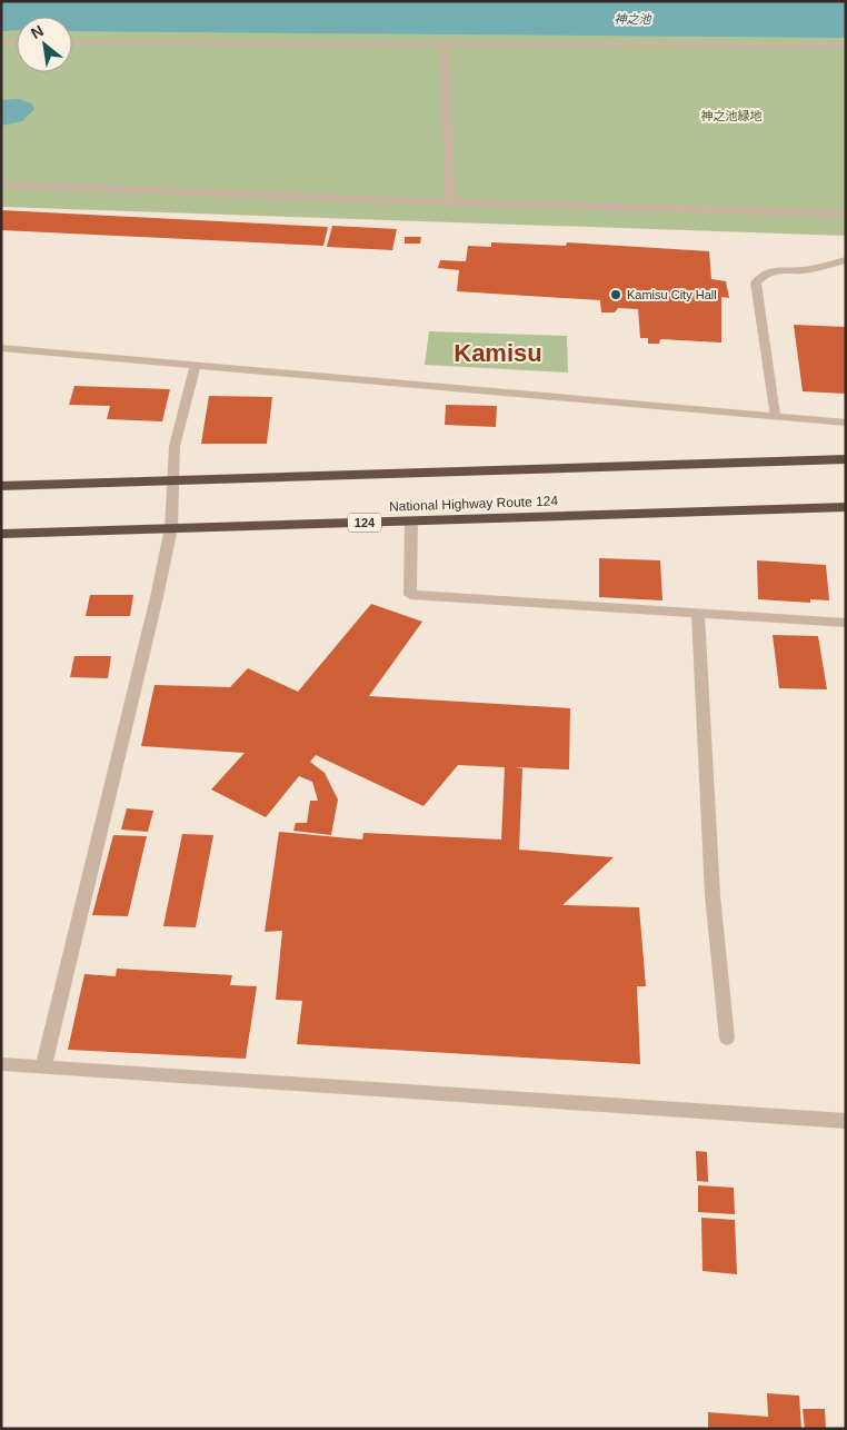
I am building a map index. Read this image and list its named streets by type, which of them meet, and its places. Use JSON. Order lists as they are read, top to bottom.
{
  "streets": {
    "highway": ["National Highway Route 124", "124"]
  },
  "districts": ["Kamisu"],
  "water": ["神之池"],
  "parks": ["神之池緑地"],
  "places": ["Kamisu City Hall"],
  "north": "top left"
}
